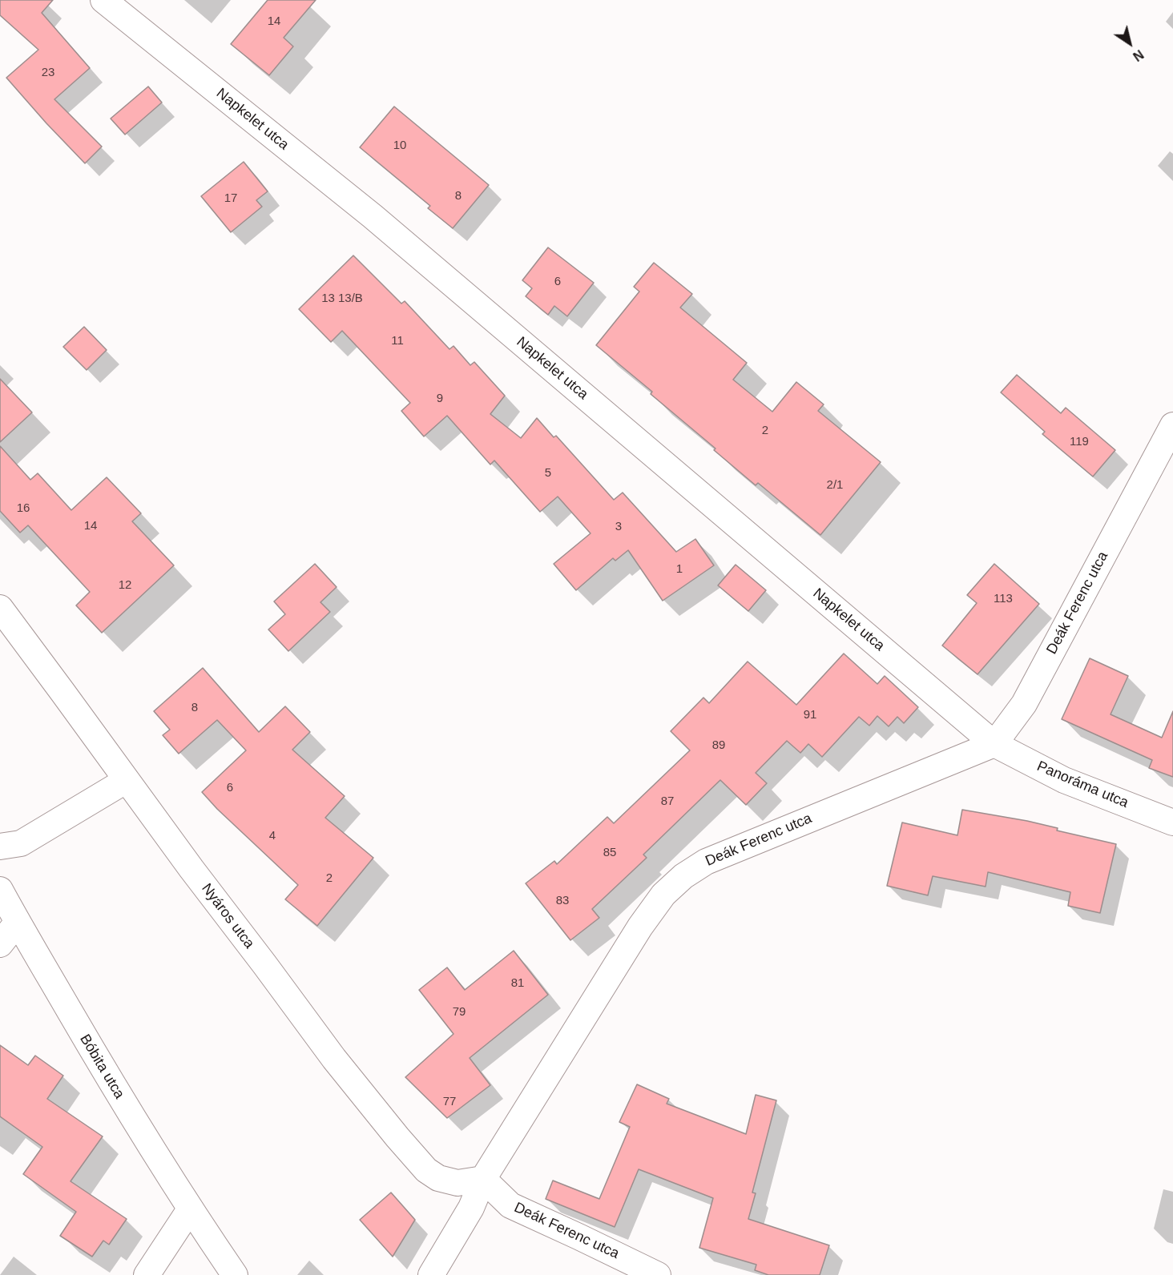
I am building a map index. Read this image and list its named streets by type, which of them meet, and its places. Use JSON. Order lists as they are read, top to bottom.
{
  "streets": {
    "street": [
      "Napkelet utca",
      "Deák Ferenc utca",
      "Panoráma utca",
      "Nyáros utca",
      "Bóbita utca"
    ]
  },
  "crossings": [
    ["Napkelet utca", "Deák Ferenc utca"],
    ["Napkelet utca", "Panoráma utca"],
    ["Deák Ferenc utca", "Panoráma utca"],
    ["Deák Ferenc utca", "Nyáros utca"]
  ],
  "house_numbers": [
    "14",
    "23",
    "10",
    "8",
    "17",
    "6",
    "13 13/B",
    "11",
    "9",
    "2",
    "119",
    "5",
    "2/1",
    "16",
    "14",
    "3",
    "1",
    "12",
    "113",
    "8",
    "91",
    "89",
    "6",
    "87",
    "4",
    "85",
    "2",
    "83",
    "81",
    "79",
    "77"
  ],
  "north": "bottom right"
}
